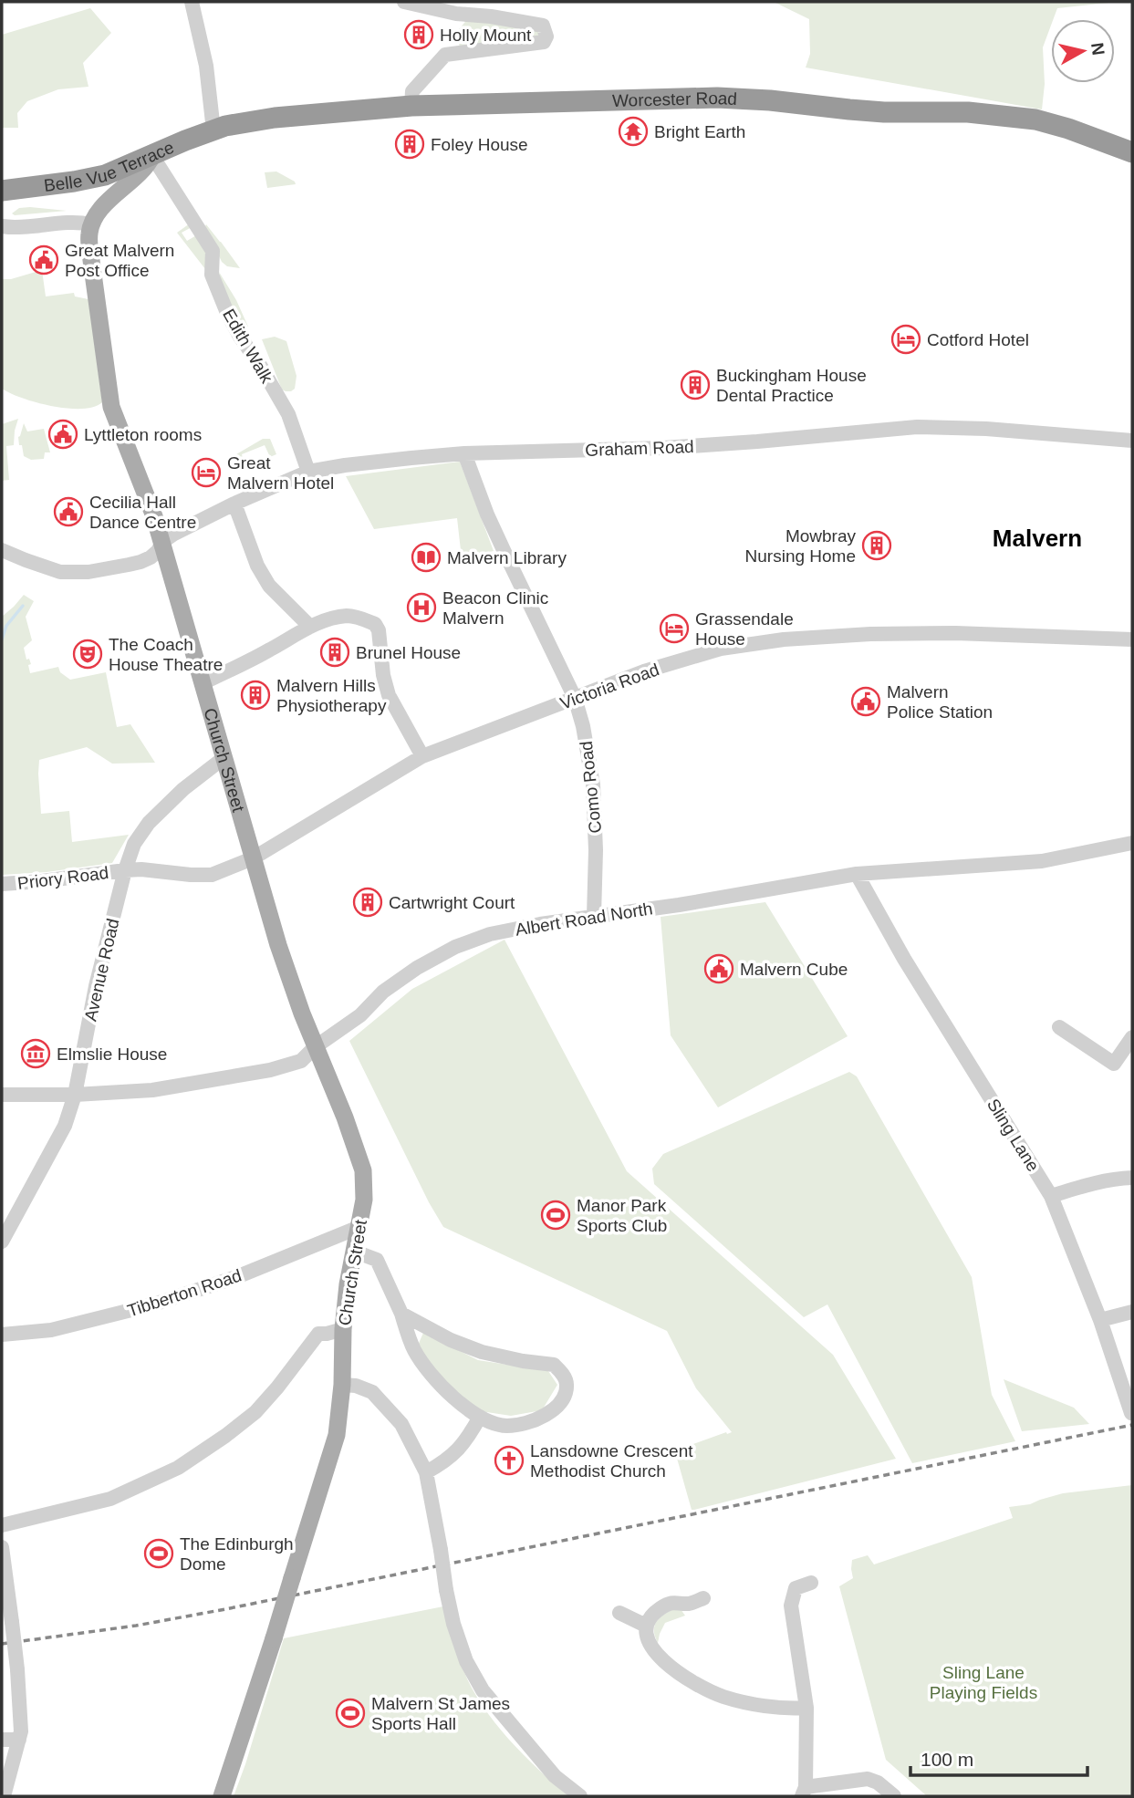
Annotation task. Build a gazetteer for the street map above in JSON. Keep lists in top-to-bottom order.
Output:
{
  "streets": {
    "highway": ["Worcester Road", "Belle Vue Terrace"],
    "main road": ["Church Street"],
    "street": [
      "Edith Walk",
      "Graham Road",
      "Victoria Road",
      "Como Road",
      "Priory Road",
      "Albert Road North",
      "Avenue Road",
      "Sling Lane",
      "Tibberton Road"
    ]
  },
  "crossings": [
    ["Worcester Road", "Belle Vue Terrace"],
    ["Belle Vue Terrace", "Edith Walk"],
    ["Edith Walk", "Graham Road"],
    ["Graham Road", "Church Street"],
    ["Graham Road", "Como Road"],
    ["Victoria Road", "Church Street"],
    ["Victoria Road", "Como Road"],
    ["Victoria Road", "Priory Road"],
    ["Victoria Road", "Avenue Road"],
    ["Church Street", "Albert Road North"],
    ["Church Street", "Avenue Road"],
    ["Church Street", "Tibberton Road"],
    ["Como Road", "Albert Road North"],
    ["Priory Road", "Avenue Road"],
    ["Albert Road North", "Avenue Road"],
    ["Albert Road North", "Sling Lane"]
  ],
  "districts": ["Malvern"],
  "parks": ["Sling Lane Playing Fields"],
  "places": {
    "building": [
      "Holly Mount",
      "Foley House",
      "Buckingham House Dental Practice",
      "Mowbray Nursing Home",
      "Brunel House",
      "Malvern Hills Physiotherapy",
      "Cartwright Court"
    ],
    "temple": ["Bright Earth"],
    "public building": [
      "Great Malvern Post Office",
      "Lyttleton rooms",
      "Cecilia Hall Dance Centre",
      "Malvern Police Station",
      "Malvern Cube"
    ],
    "hotel": ["Cotford Hotel", "Great Malvern Hotel", "Grassendale House"],
    "library": ["Malvern Library"],
    "hospital": ["Beacon Clinic Malvern"],
    "theatre": ["The Coach House Theatre"],
    "museum": ["Elmslie House"],
    "sports": ["Manor Park Sports Club", "The Edinburgh Dome", "Malvern St James Sports Hall"],
    "church": ["Lansdowne Crescent Methodist Church"]
  },
  "scale_bar": "100 m",
  "north": "right"
}
